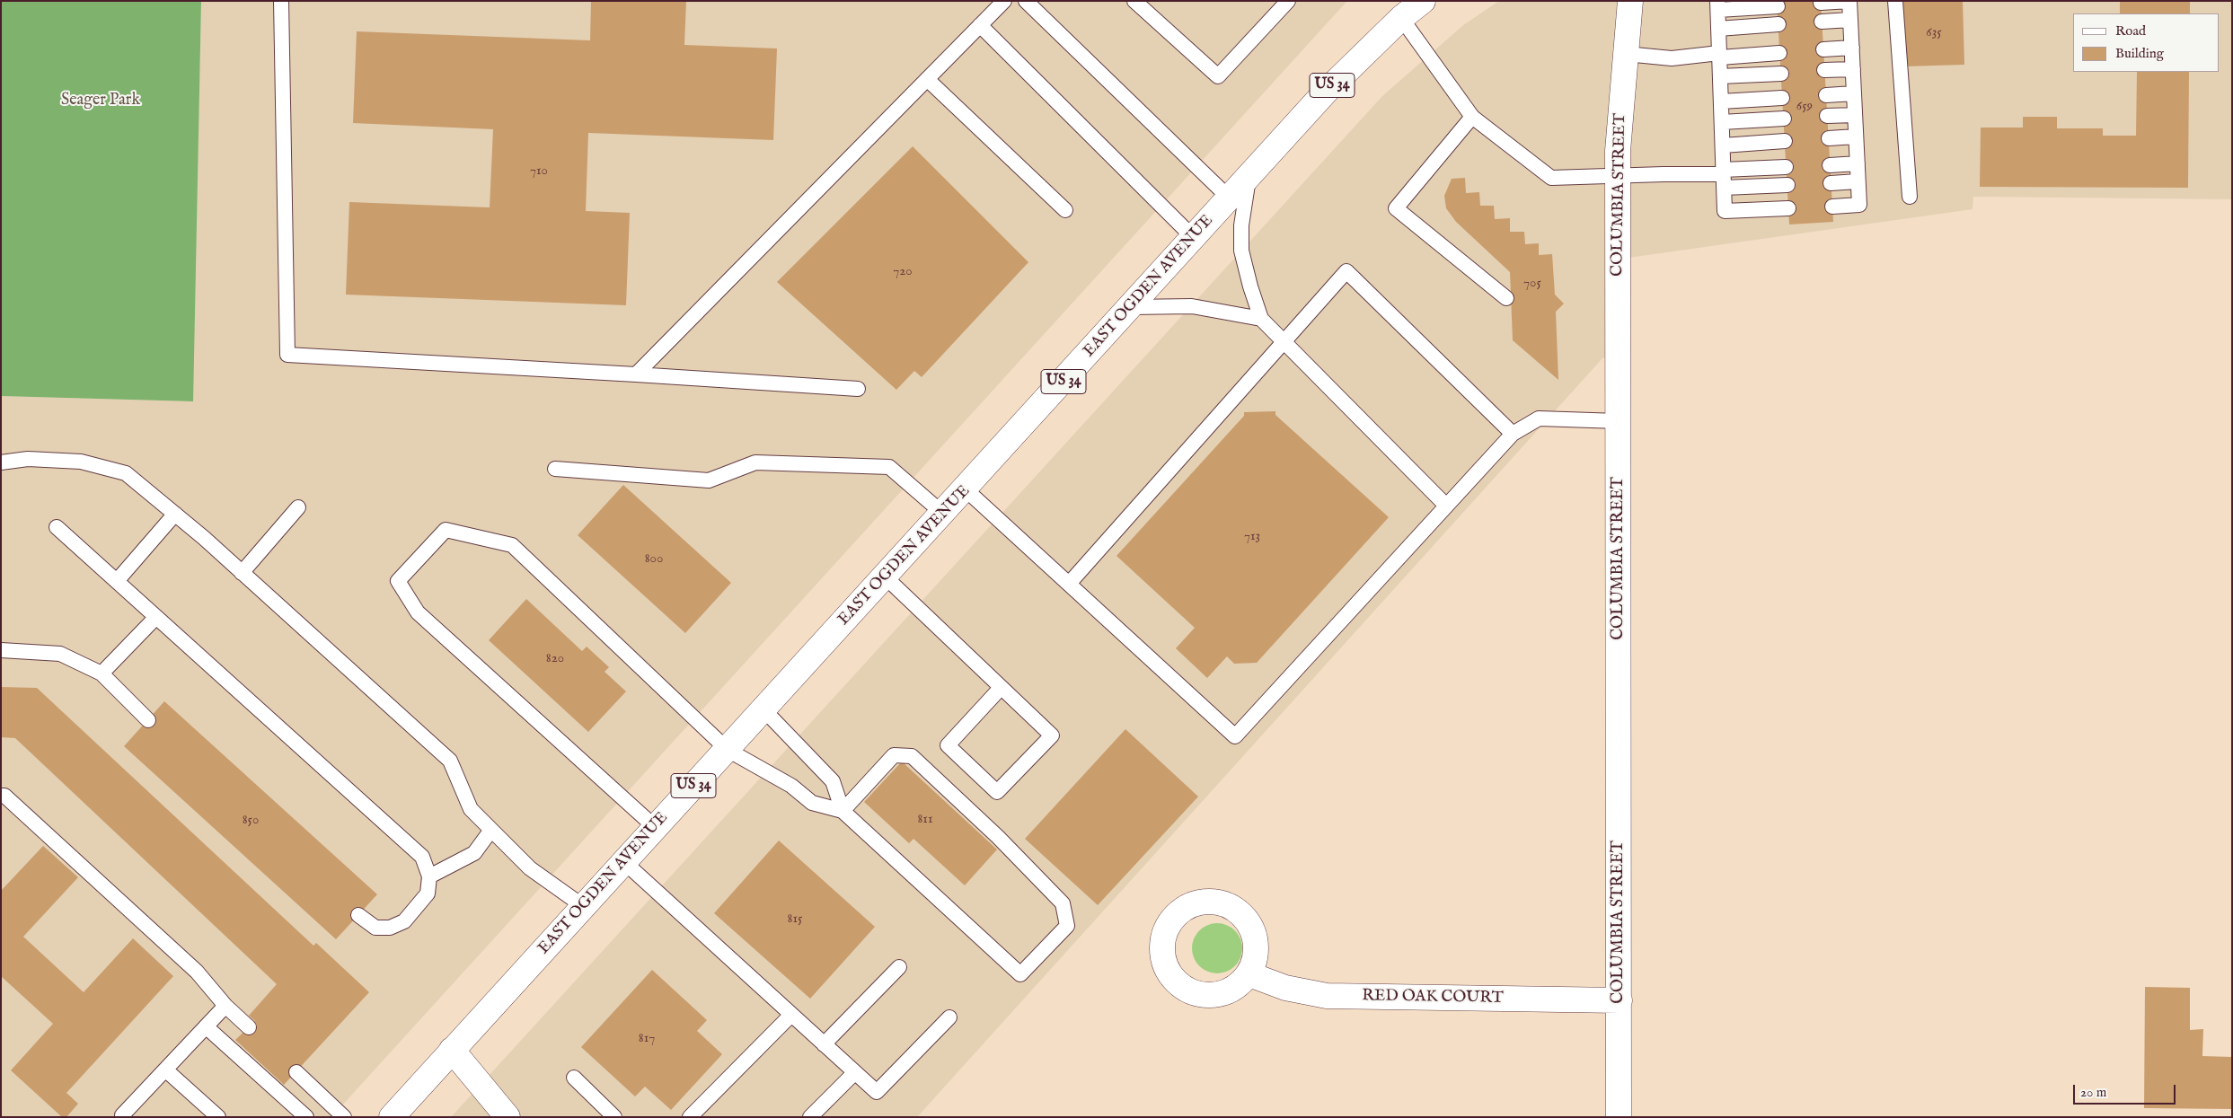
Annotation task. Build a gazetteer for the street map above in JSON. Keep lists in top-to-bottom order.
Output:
{
  "streets": {
    "street": [
      "US 34",
      "COLUMBIA STREET",
      "EAST OGDEN AVENUE",
      "RED OAK COURT"
    ]
  },
  "crossings": [
    ["COLUMBIA STREET", "RED OAK COURT"]
  ],
  "parks": ["Seager Park"],
  "house_numbers": [
    "635",
    "659",
    "710",
    "720",
    "705",
    "713",
    "800",
    "820",
    "811",
    "850",
    "815",
    "817"
  ],
  "legend": ["Road", "Building"],
  "scale_bar": "20 m"
}
